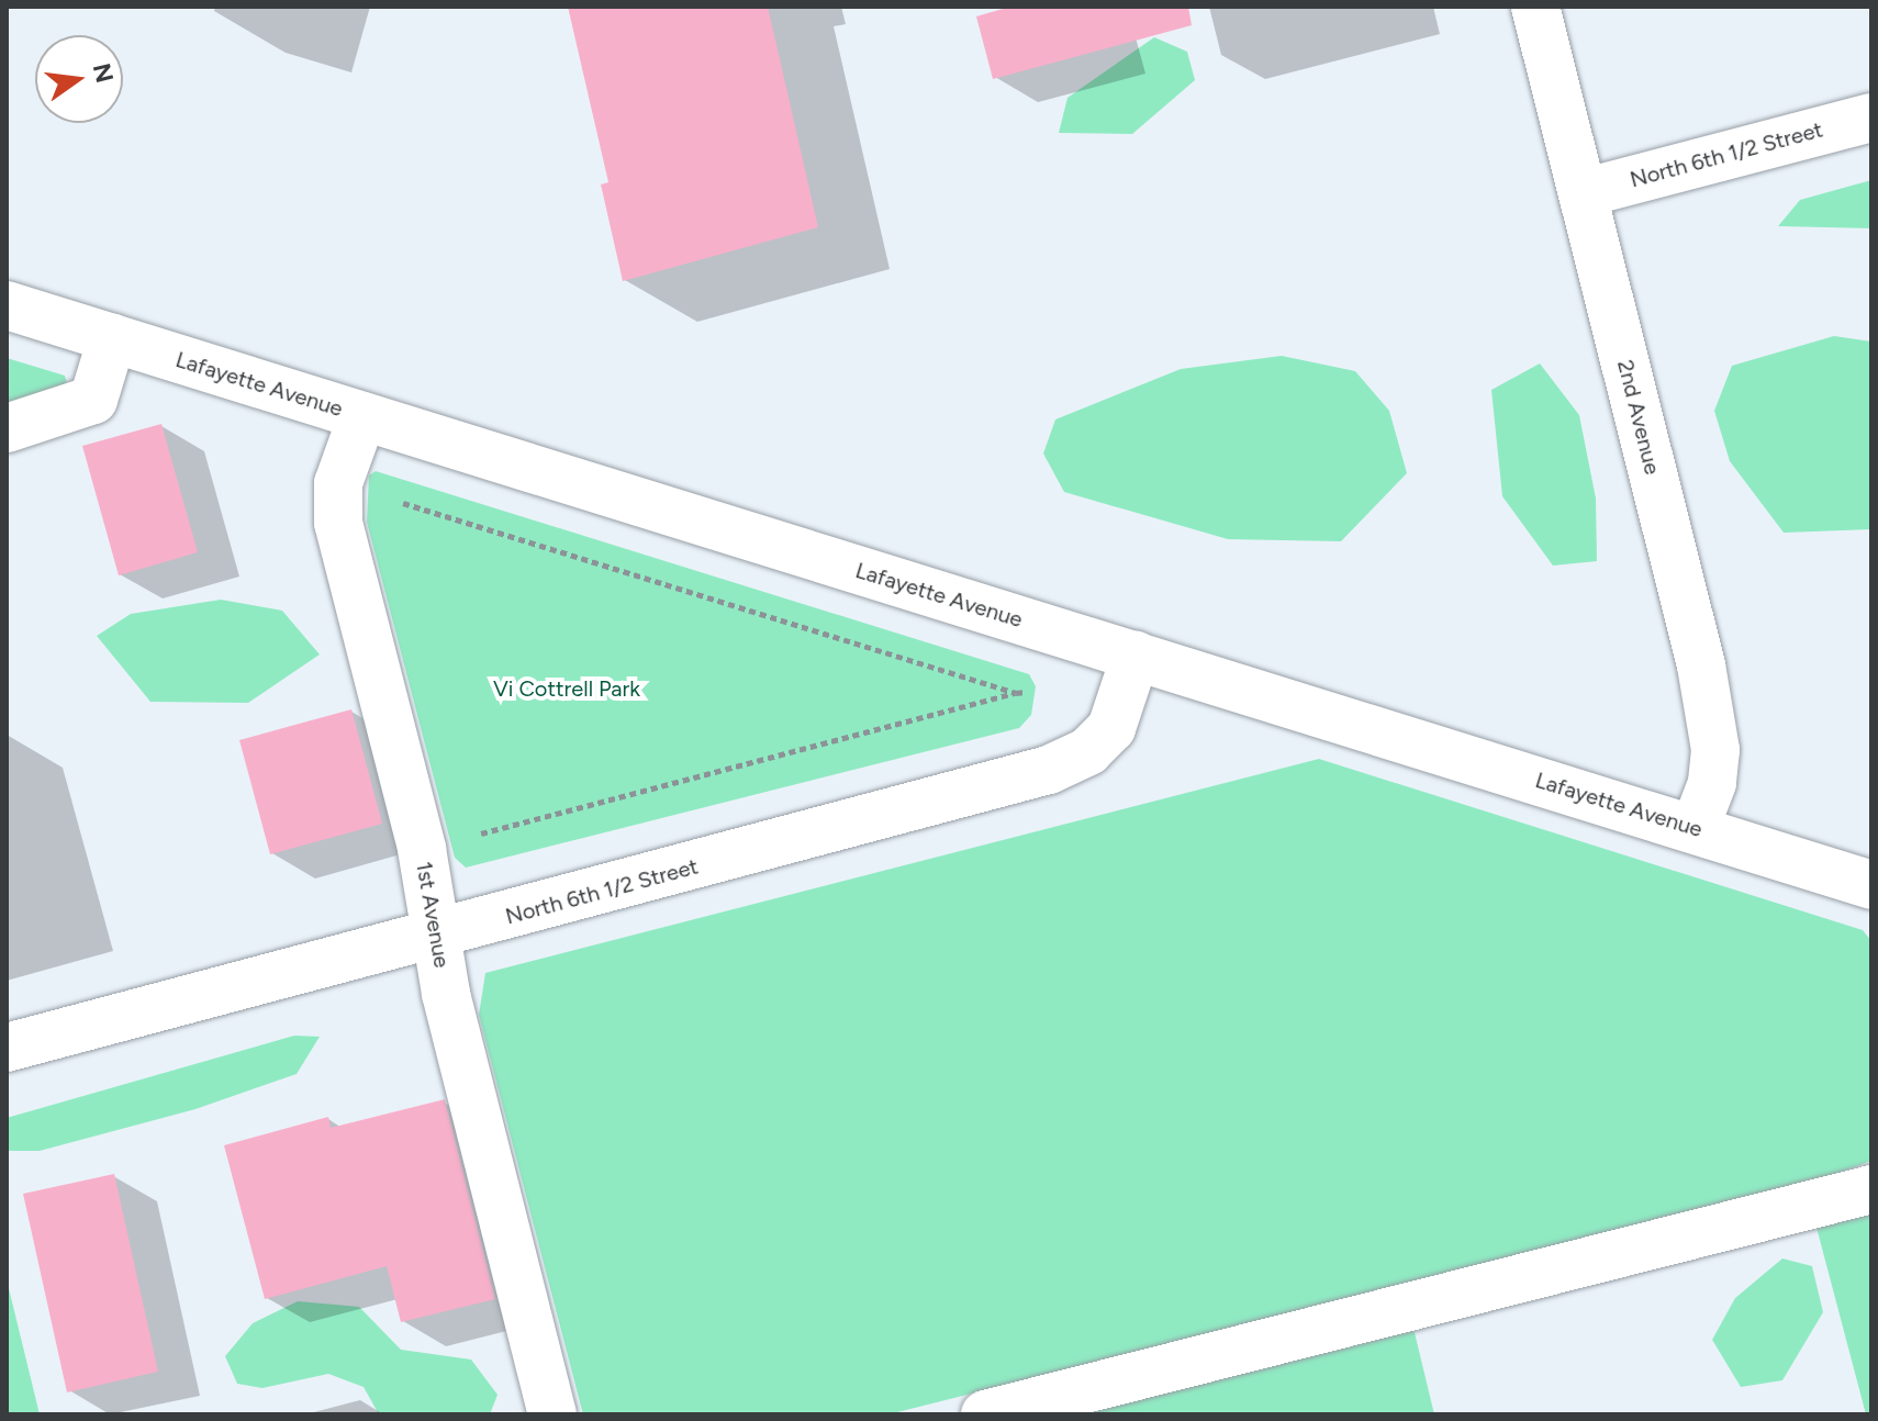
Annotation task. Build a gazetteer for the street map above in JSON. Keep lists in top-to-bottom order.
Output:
{
  "streets": {
    "street": [
      "North 6th 1/2 Street",
      "Lafayette Avenue",
      "2nd Avenue",
      "1st Avenue"
    ]
  },
  "crossings": [
    ["North 6th 1/2 Street", "Lafayette Avenue"],
    ["North 6th 1/2 Street", "2nd Avenue"],
    ["North 6th 1/2 Street", "1st Avenue"],
    ["Lafayette Avenue", "2nd Avenue"],
    ["Lafayette Avenue", "1st Avenue"]
  ],
  "parks": ["Vi Cottrell Park"],
  "north": "right"
}
